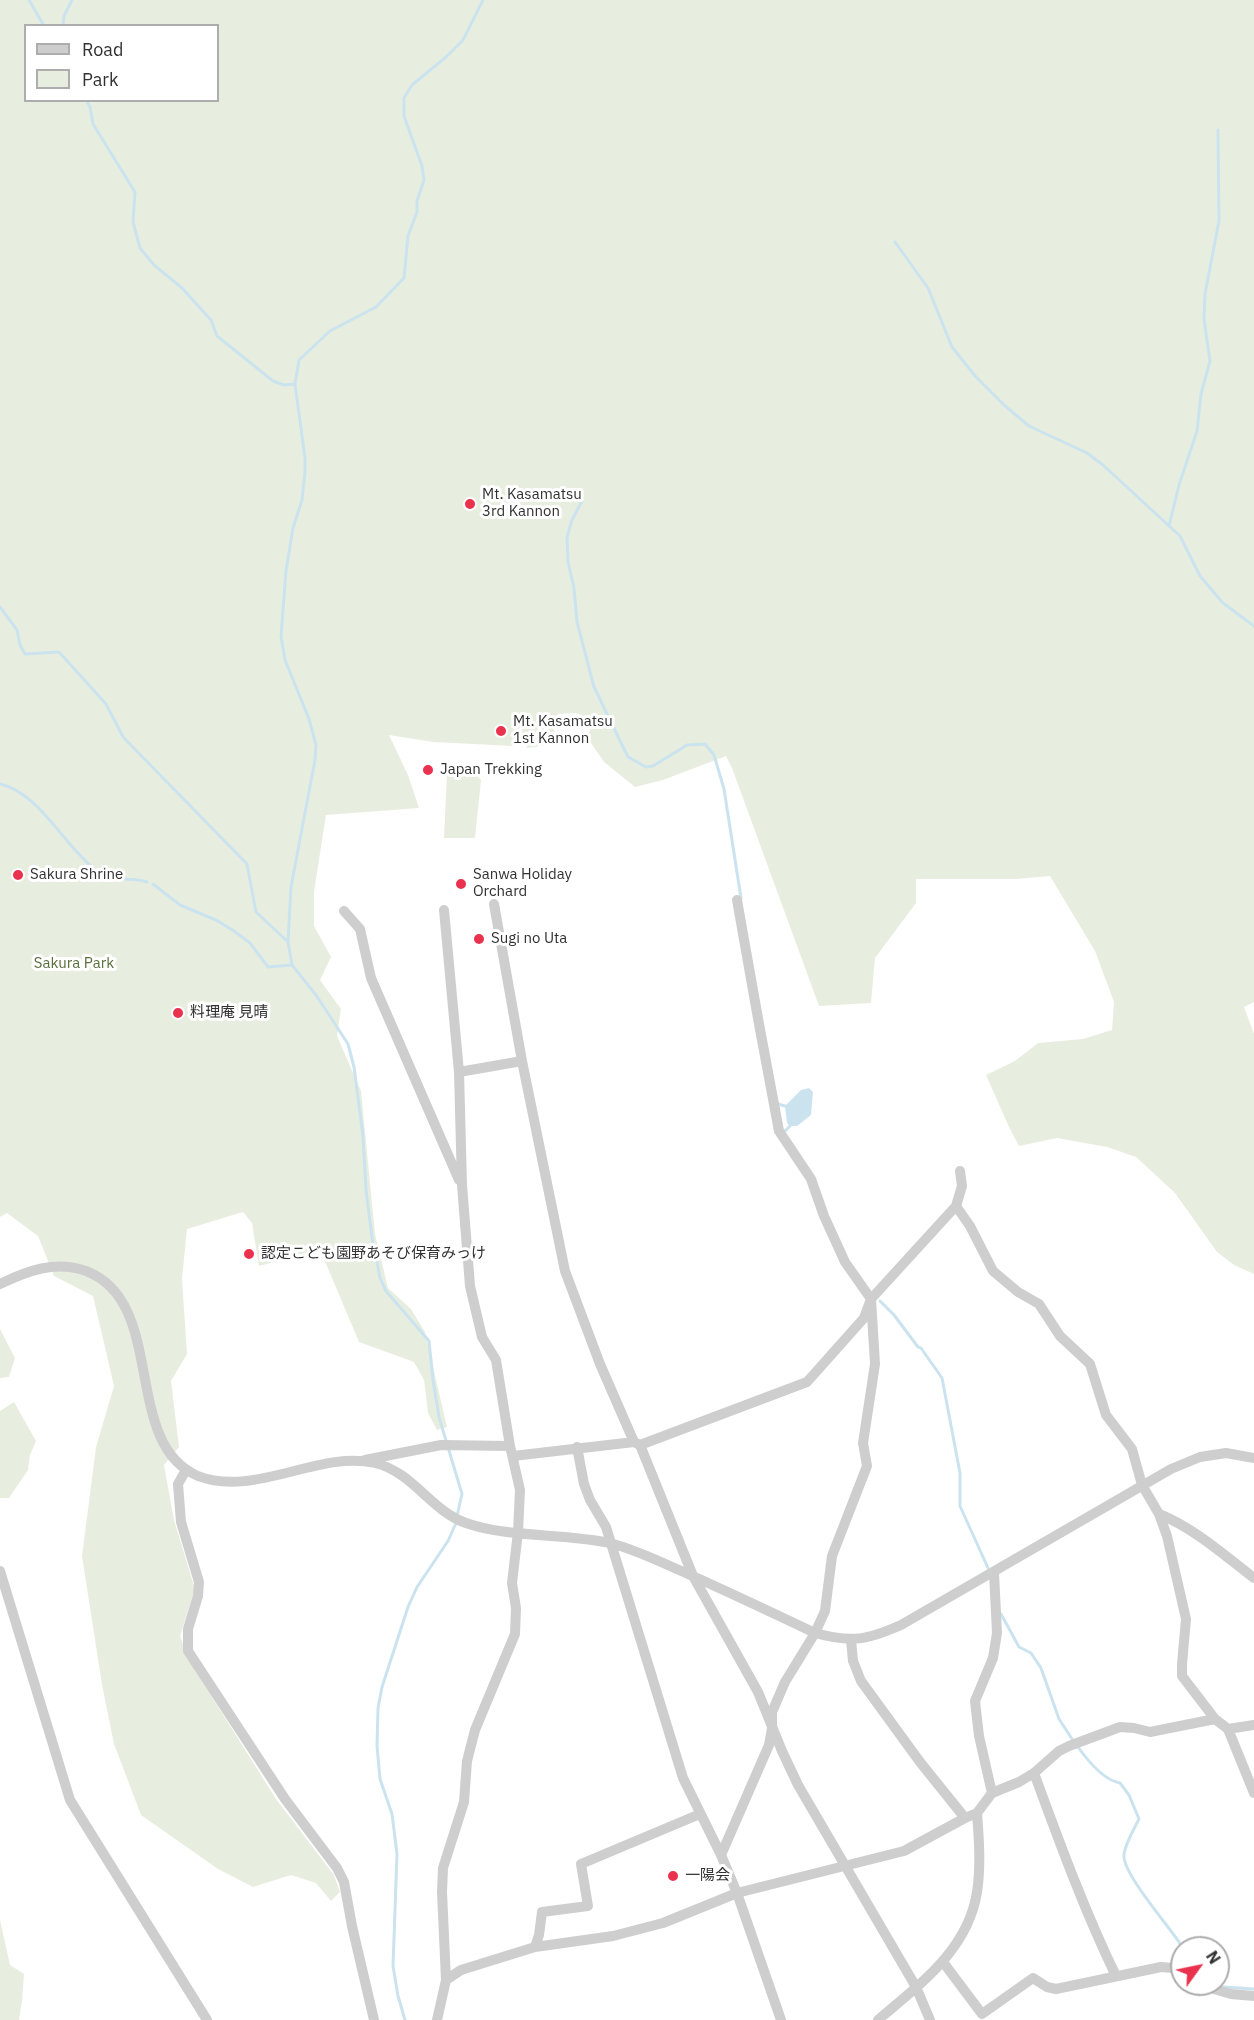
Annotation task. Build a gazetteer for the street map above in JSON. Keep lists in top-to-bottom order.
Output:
{
  "parks": ["Sakura Park"],
  "places": [
    "Mt. Kasamatsu 3rd Kannon",
    "Mt. Kasamatsu 1st Kannon",
    "Japan Trekking",
    "Sakura Shrine",
    "Sanwa Holiday Orchard",
    "Sugi no Uta",
    "料理庵 見晴",
    "認定こども園野あそび保育みっけ",
    "一陽会"
  ],
  "legend": ["Road", "Park"],
  "north": "top right"
}
